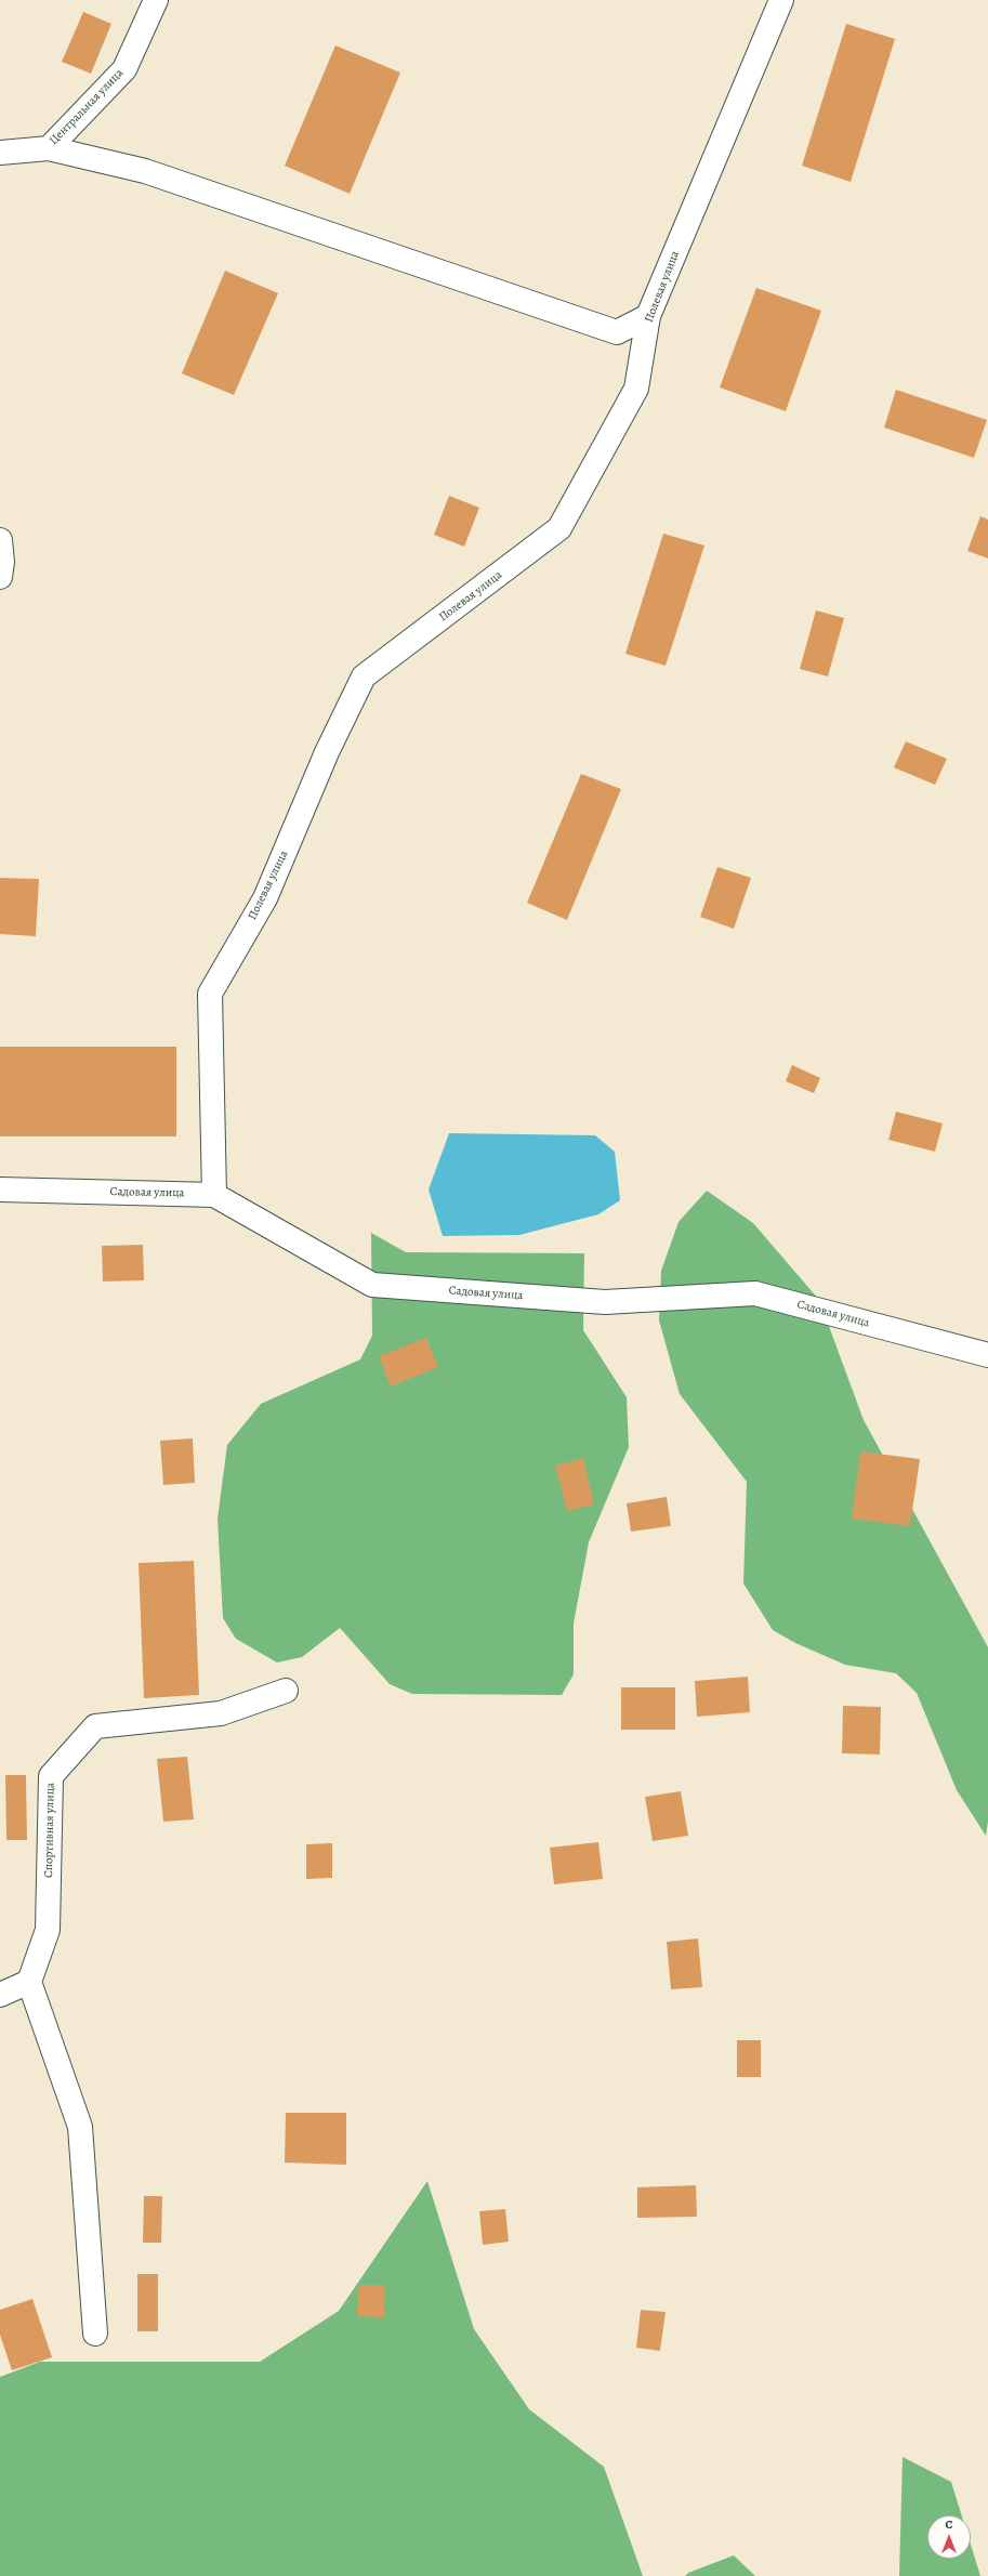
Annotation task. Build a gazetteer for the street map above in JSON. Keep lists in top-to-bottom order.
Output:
{
  "streets": {
    "street": [
      "Центральная улица",
      "Полевая улица",
      "Садовая улица",
      "Спортивная улица"
    ]
  },
  "crossings": [
    ["Полевая улица", "Садовая улица"]
  ],
  "north": "top"
}
